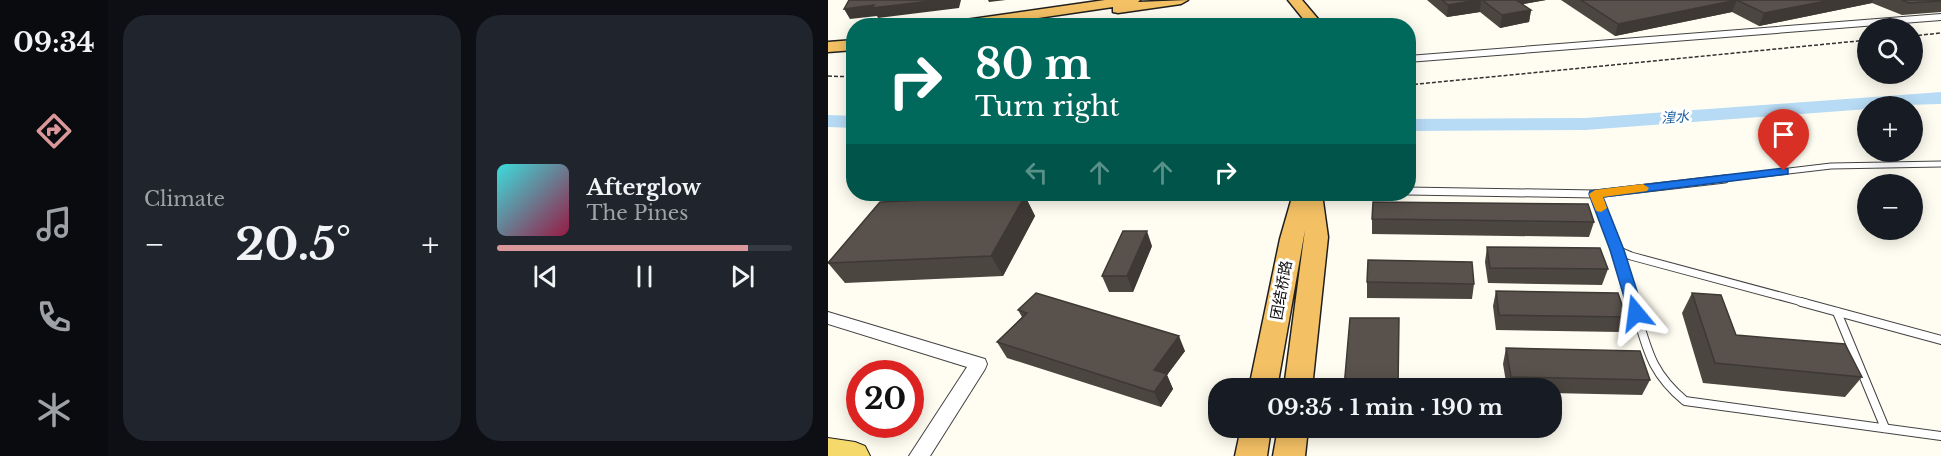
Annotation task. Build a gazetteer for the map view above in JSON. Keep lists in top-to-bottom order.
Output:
{
  "streets": {
    "highway": ["团结桥路"]
  },
  "water": ["湟水"],
  "page": {
    "tabs": "09:34",
    "tile": "Climate",
    "map_buttons": ["+", "−"],
    "turn": ["80 m", "Turn right"],
    "song": ["Afterglow", "The Pines"],
    "heat": ["−", "20.5°", "+"],
    "limit": "20",
    "trip": "09:35 · 1 min · 190 m"
  }
}
